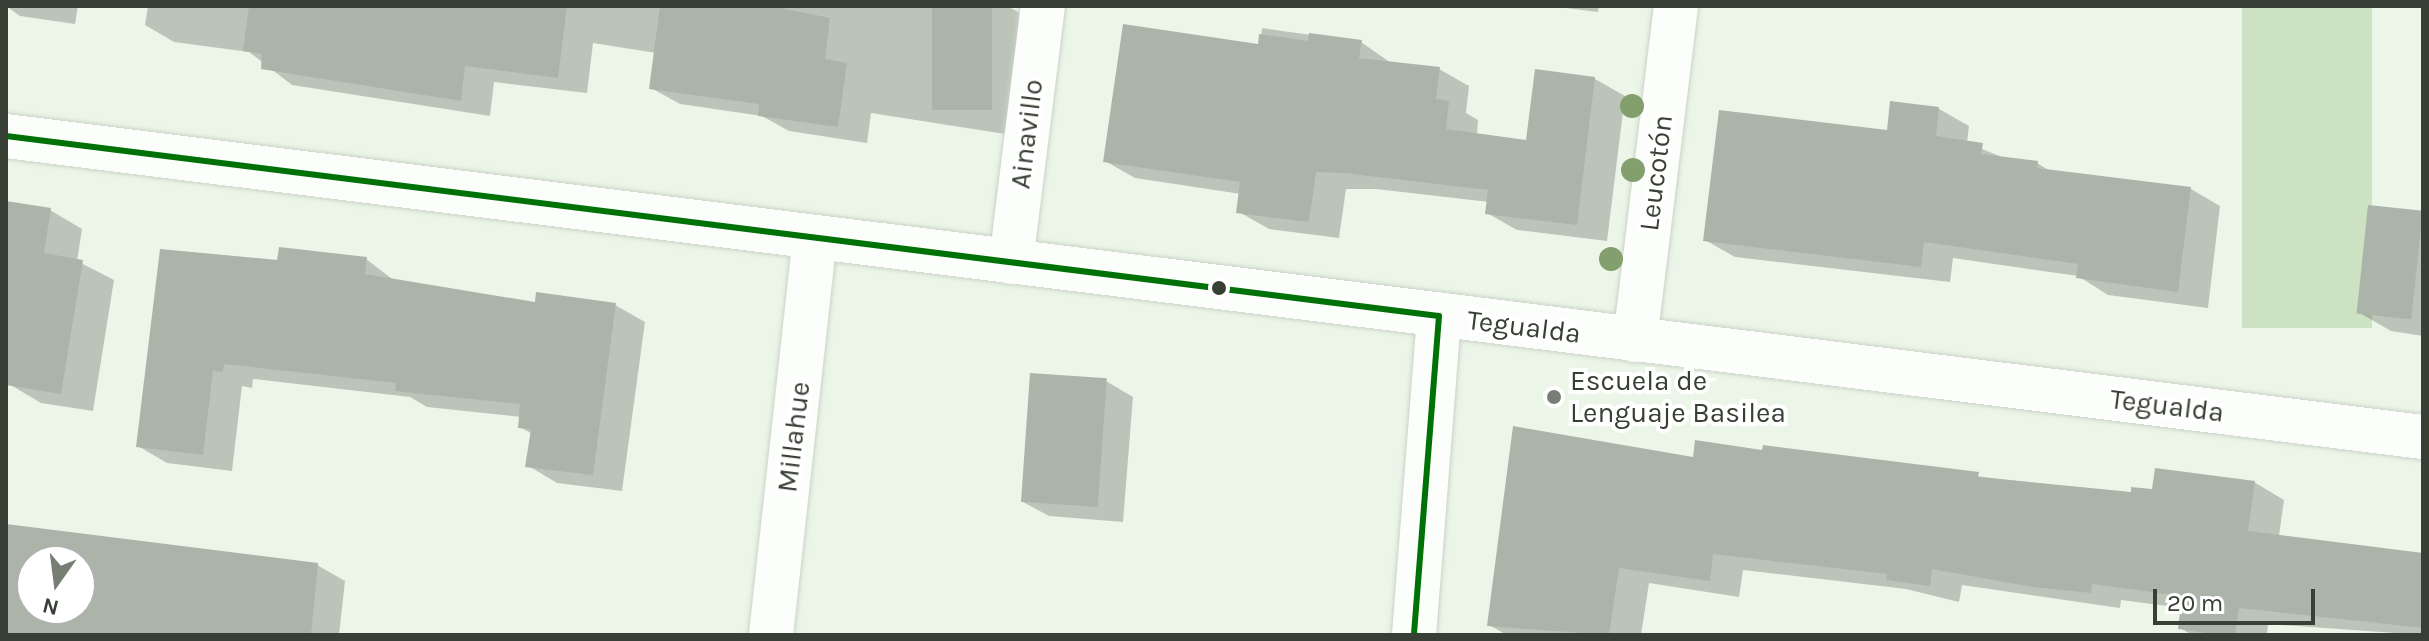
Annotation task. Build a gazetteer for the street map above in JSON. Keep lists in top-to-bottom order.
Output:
{
  "streets": {
    "street": [
      "Ainavillo",
      "Leucotón",
      "Tegualda",
      "Millahue"
    ]
  },
  "crossings": [
    ["Ainavillo", "Tegualda"],
    ["Leucotón", "Tegualda"],
    ["Tegualda", "Millahue"]
  ],
  "places": ["Escuela de Lenguaje Basilea"],
  "scale_bar": "20 m",
  "north": "bottom"
}
